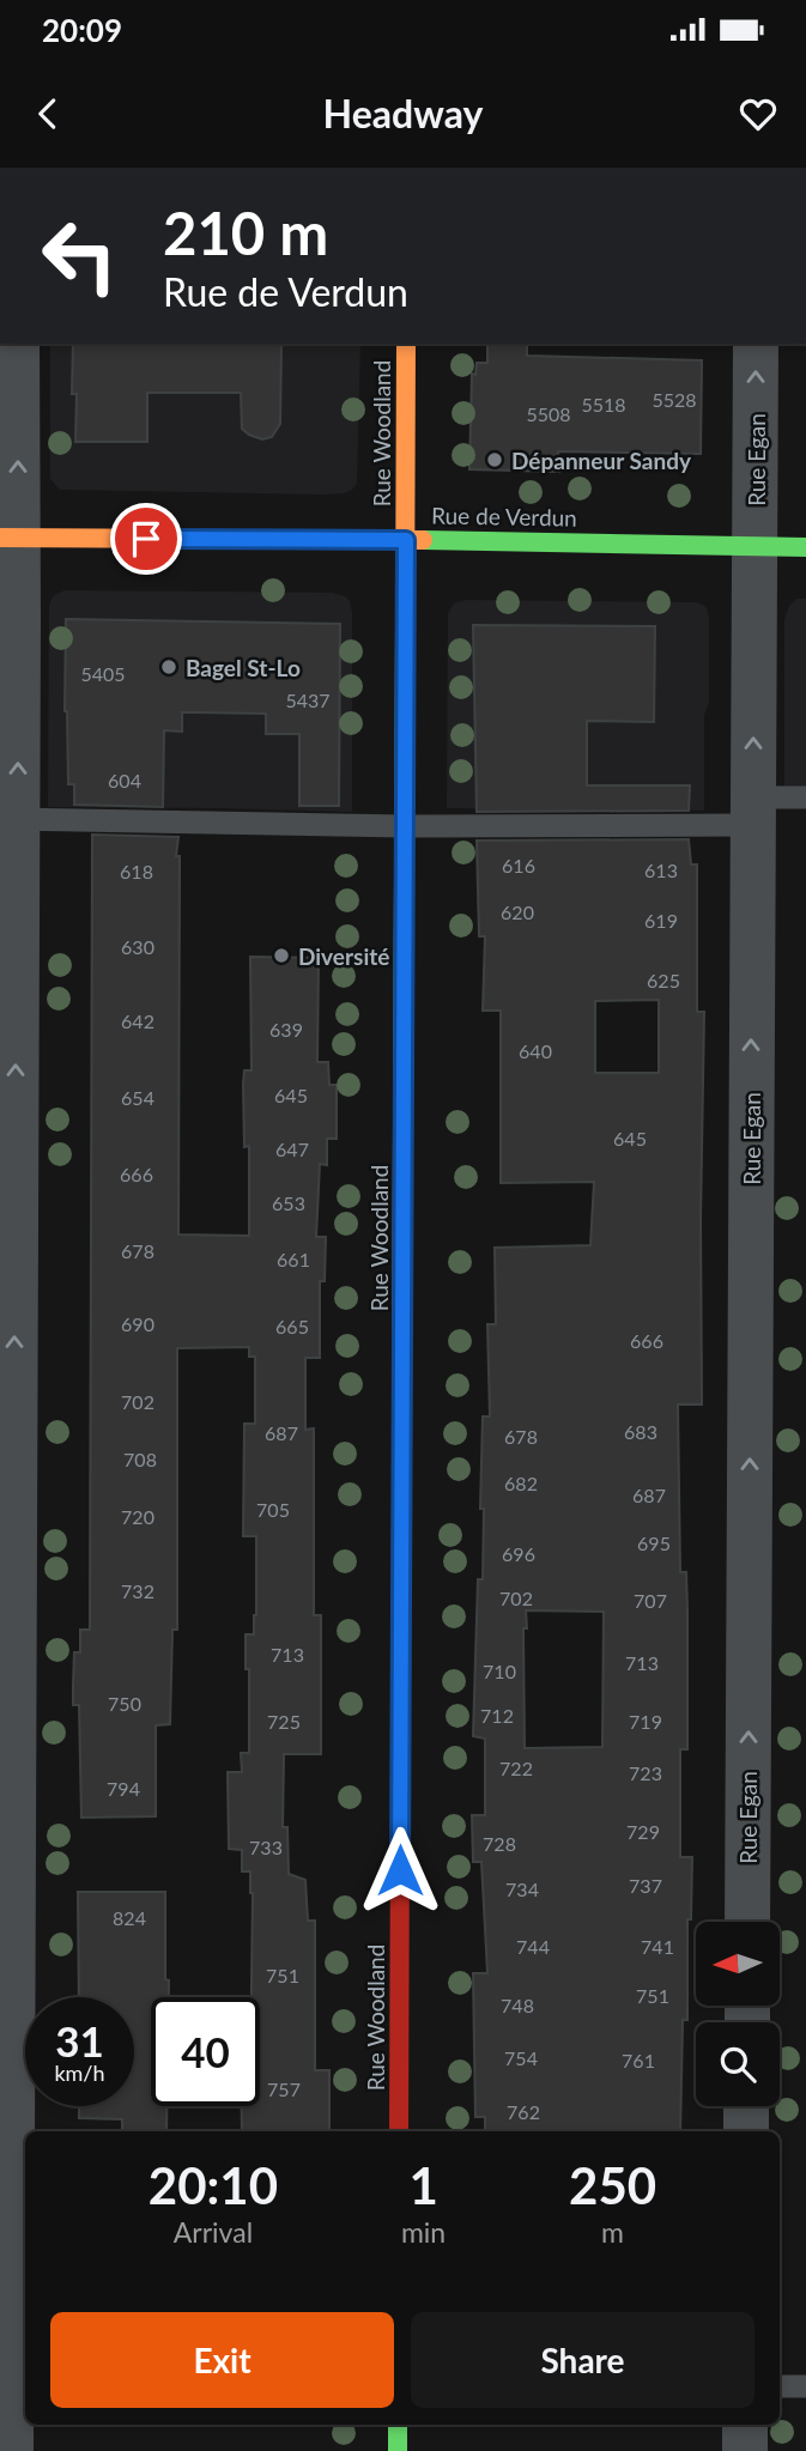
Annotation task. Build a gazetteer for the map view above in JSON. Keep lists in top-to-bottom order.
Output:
{
  "streets": {
    "street": ["Rue Woodland", "Rue Egan", "Rue de Verdun"]
  },
  "crossings": [
    ["Rue Woodland", "Rue de Verdun"],
    ["Rue Egan", "Rue de Verdun"]
  ],
  "one_way": ["Rue Egan"],
  "places": ["Dépanneur Sandy", "Bagel St-Lo", "Diversité"],
  "house_numbers": [
    "5528",
    "5518",
    "5508",
    "5405",
    "5437",
    "604",
    "616",
    "613",
    "618",
    "620",
    "619",
    "630",
    "625",
    "642",
    "639",
    "640",
    "645",
    "654",
    "645",
    "647",
    "666",
    "653",
    "678",
    "661",
    "690",
    "665",
    "666",
    "702",
    "683",
    "687",
    "678",
    "708",
    "682",
    "687",
    "705",
    "720",
    "695",
    "696",
    "732",
    "702",
    "707",
    "713",
    "713",
    "710",
    "750",
    "712",
    "725",
    "719",
    "722",
    "723",
    "794",
    "729",
    "728",
    "733",
    "737",
    "734",
    "824",
    "744",
    "741",
    "751",
    "751",
    "748",
    "754",
    "761",
    "757",
    "762"
  ],
  "north": "left",
  "page": {
    "status": "20:09",
    "header": "Headway",
    "turn": ["210 m", "Rue de Verdun"],
    "speed": "31 km/h",
    "limit": "40",
    "eta": [
      "20:10",
      "Arrival",
      "1",
      "min",
      "250",
      "m"
    ],
    "buttons": ["Exit", "Share"]
  }
}
